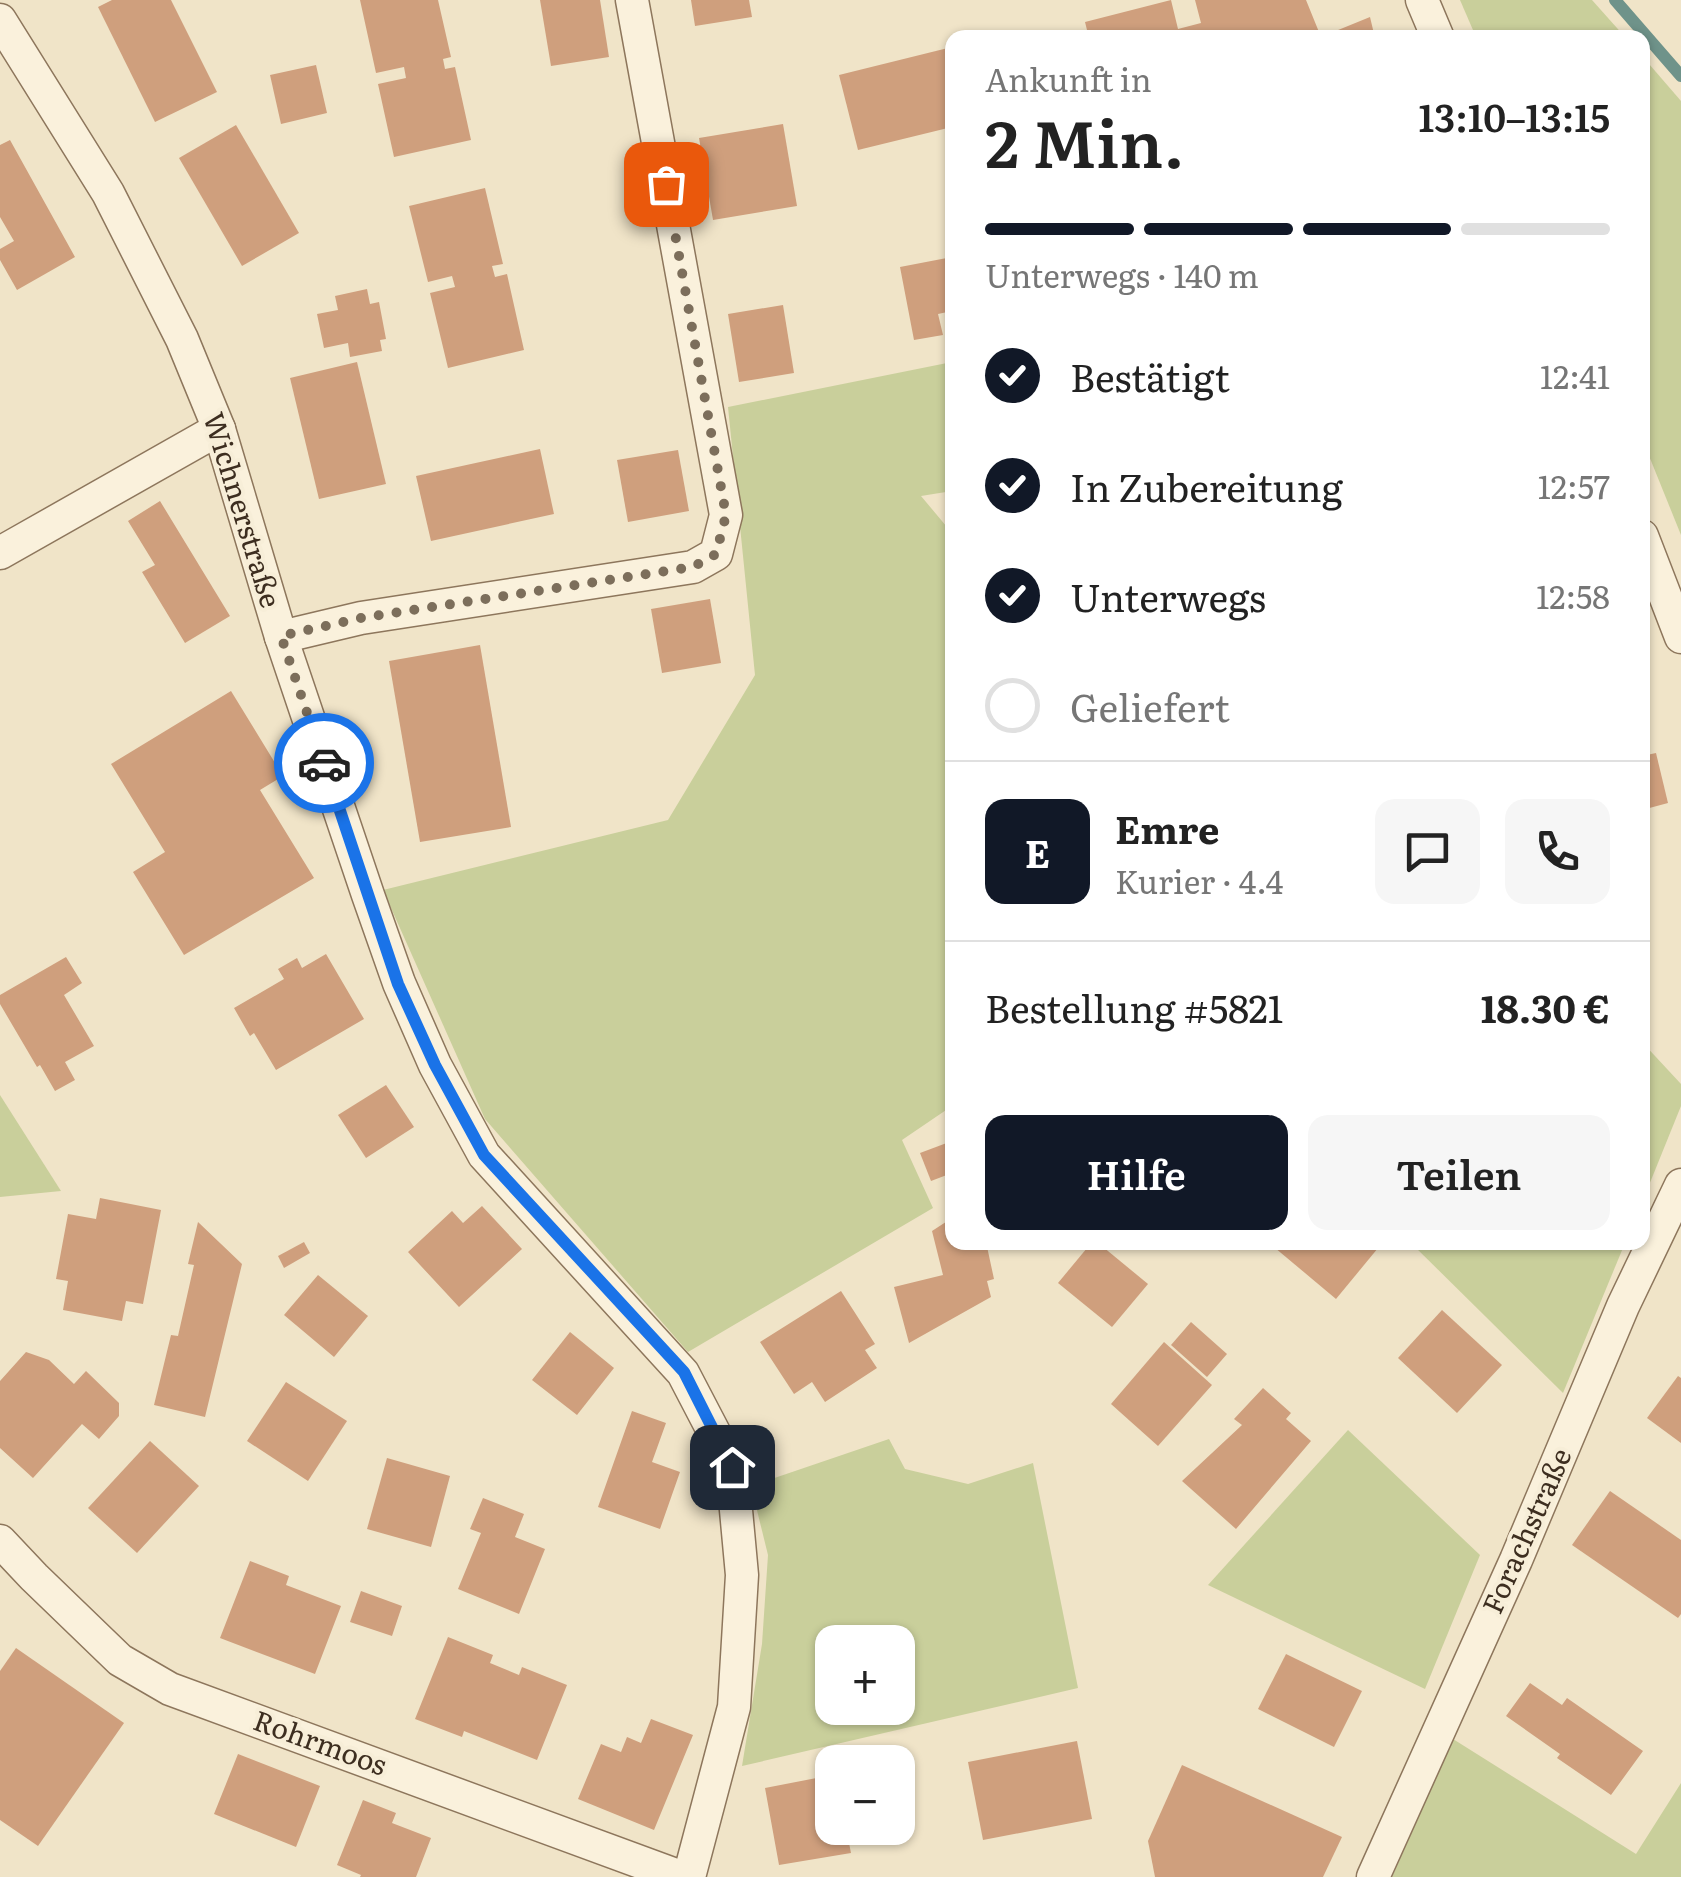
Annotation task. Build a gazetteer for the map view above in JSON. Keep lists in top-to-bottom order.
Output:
{
  "streets": {
    "street": ["Wichnerstraße", "Forachstraße", "Rohrmoos"]
  },
  "crossings": [
    ["Wichnerstraße", "Rohrmoos"]
  ],
  "page": {
    "heading": ["2 Min.", "Ankunft in", "13:10–13:15"],
    "panel": [
      "Emre",
      "Kurier · 4.4",
      "Bestellung #5821",
      "18.30 €"
    ],
    "bar": "Unterwegs · 140 m",
    "list": [
      ["Bestätigt", "12:41"],
      ["In Zubereitung", "12:57"],
      ["Unterwegs", "12:58"],
      "Geliefert"
    ],
    "round": "E",
    "buttons": ["Hilfe", "Teilen"],
    "map_buttons": ["+", "−"]
  }
}
